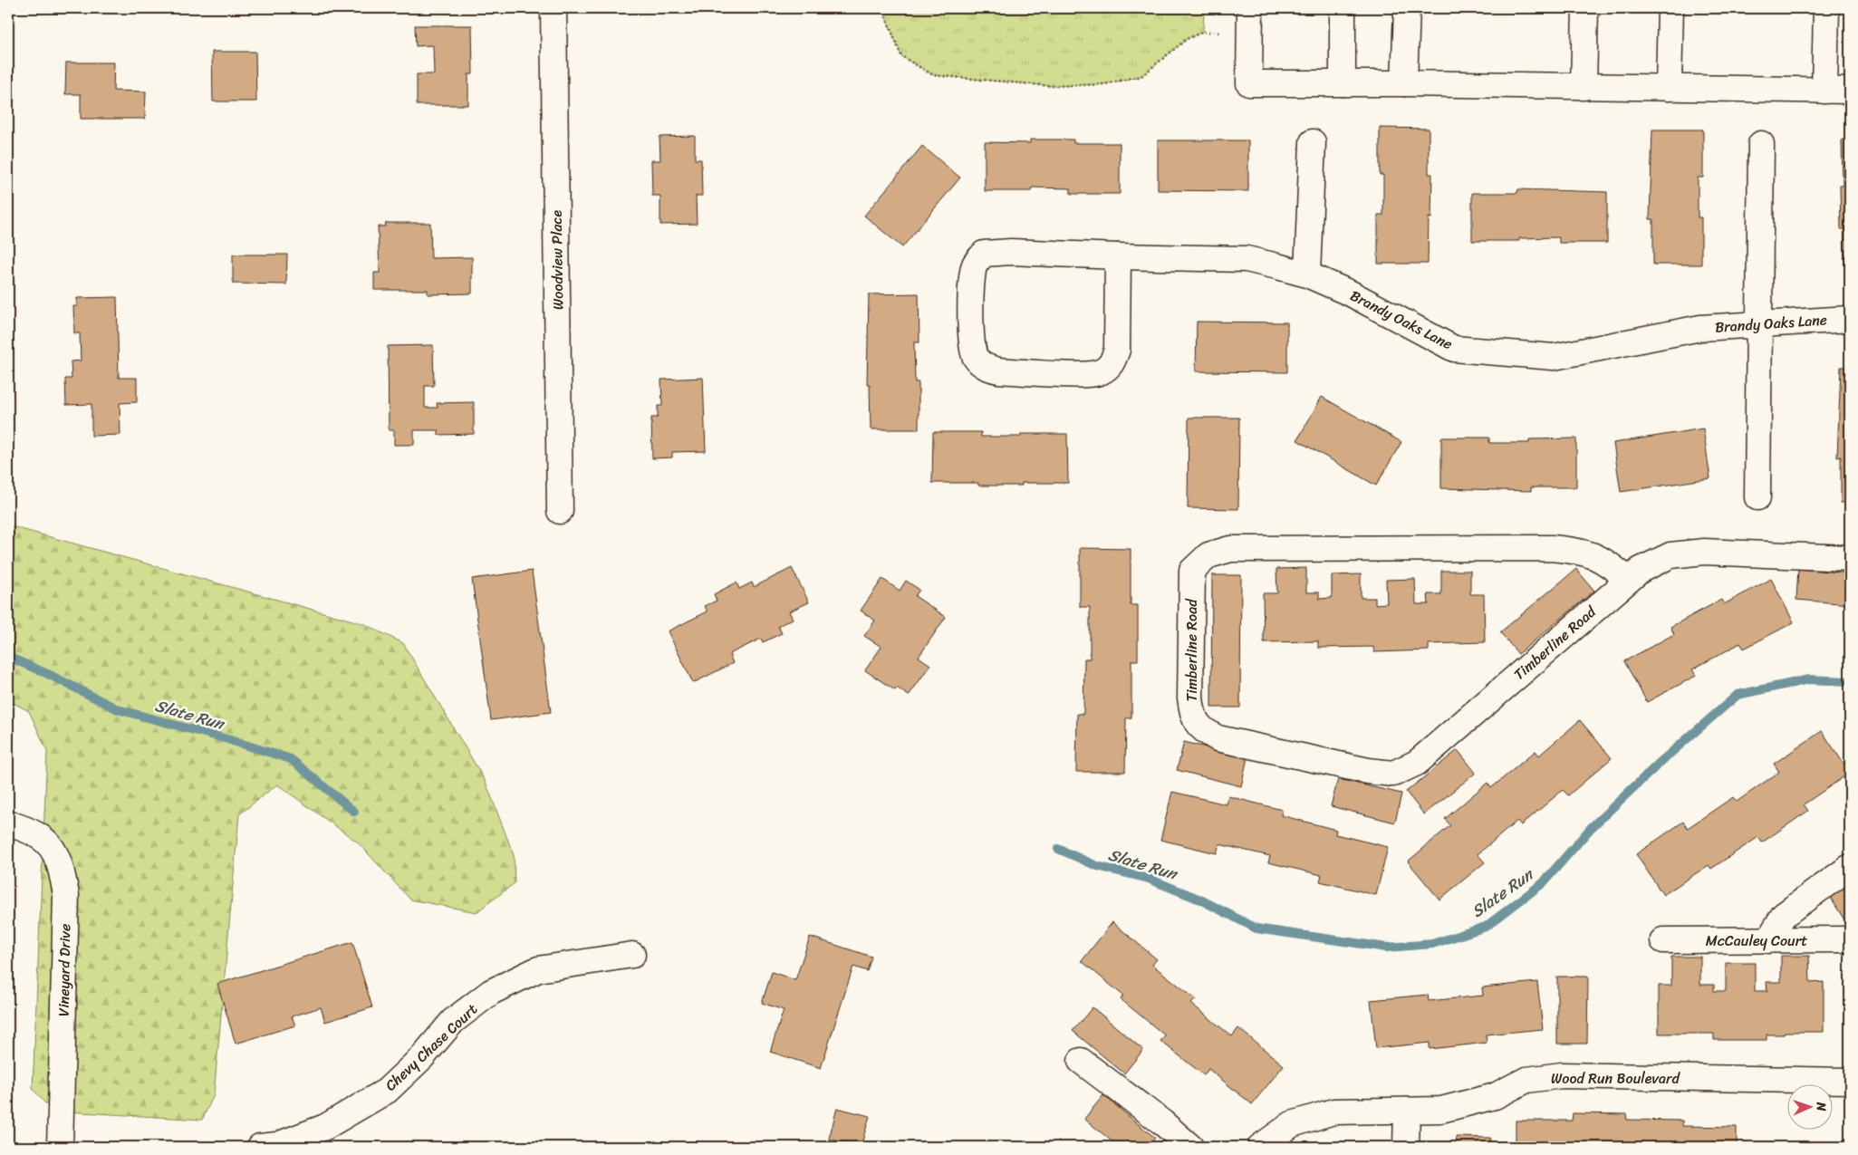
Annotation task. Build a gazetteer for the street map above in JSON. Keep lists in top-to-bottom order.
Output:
{
  "streets": {
    "street": [
      "Woodview Place",
      "Brandy Oaks Lane",
      "Timberline Road",
      "McCauley Court",
      "Vineyard Drive",
      "Chevy Chase Court",
      "Wood Run Boulevard"
    ]
  },
  "water": ["Slate Run"],
  "north": "right"
}
